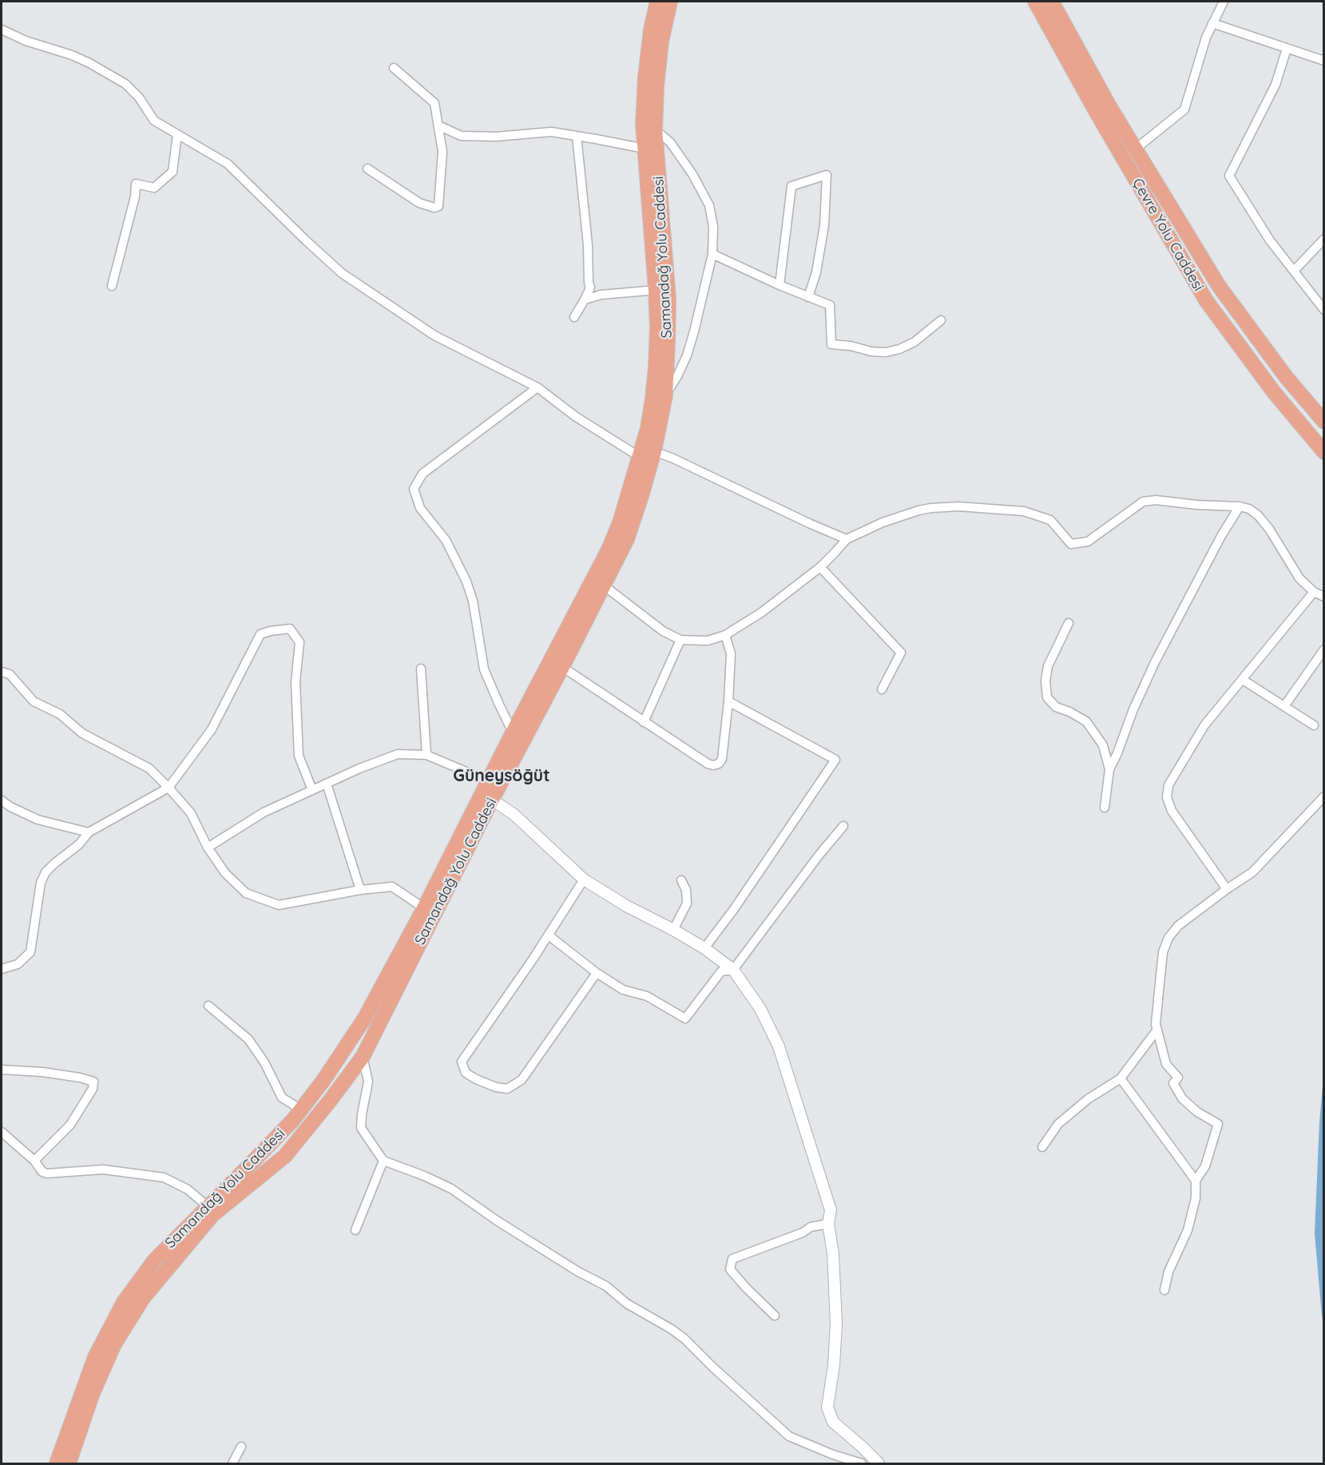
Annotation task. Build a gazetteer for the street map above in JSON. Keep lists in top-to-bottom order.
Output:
{
  "streets": {
    "highway": ["Çevre Yolu Caddesi", "Samandağ Yolu Caddesi"]
  },
  "districts": ["Güneysöğüt"]
}
